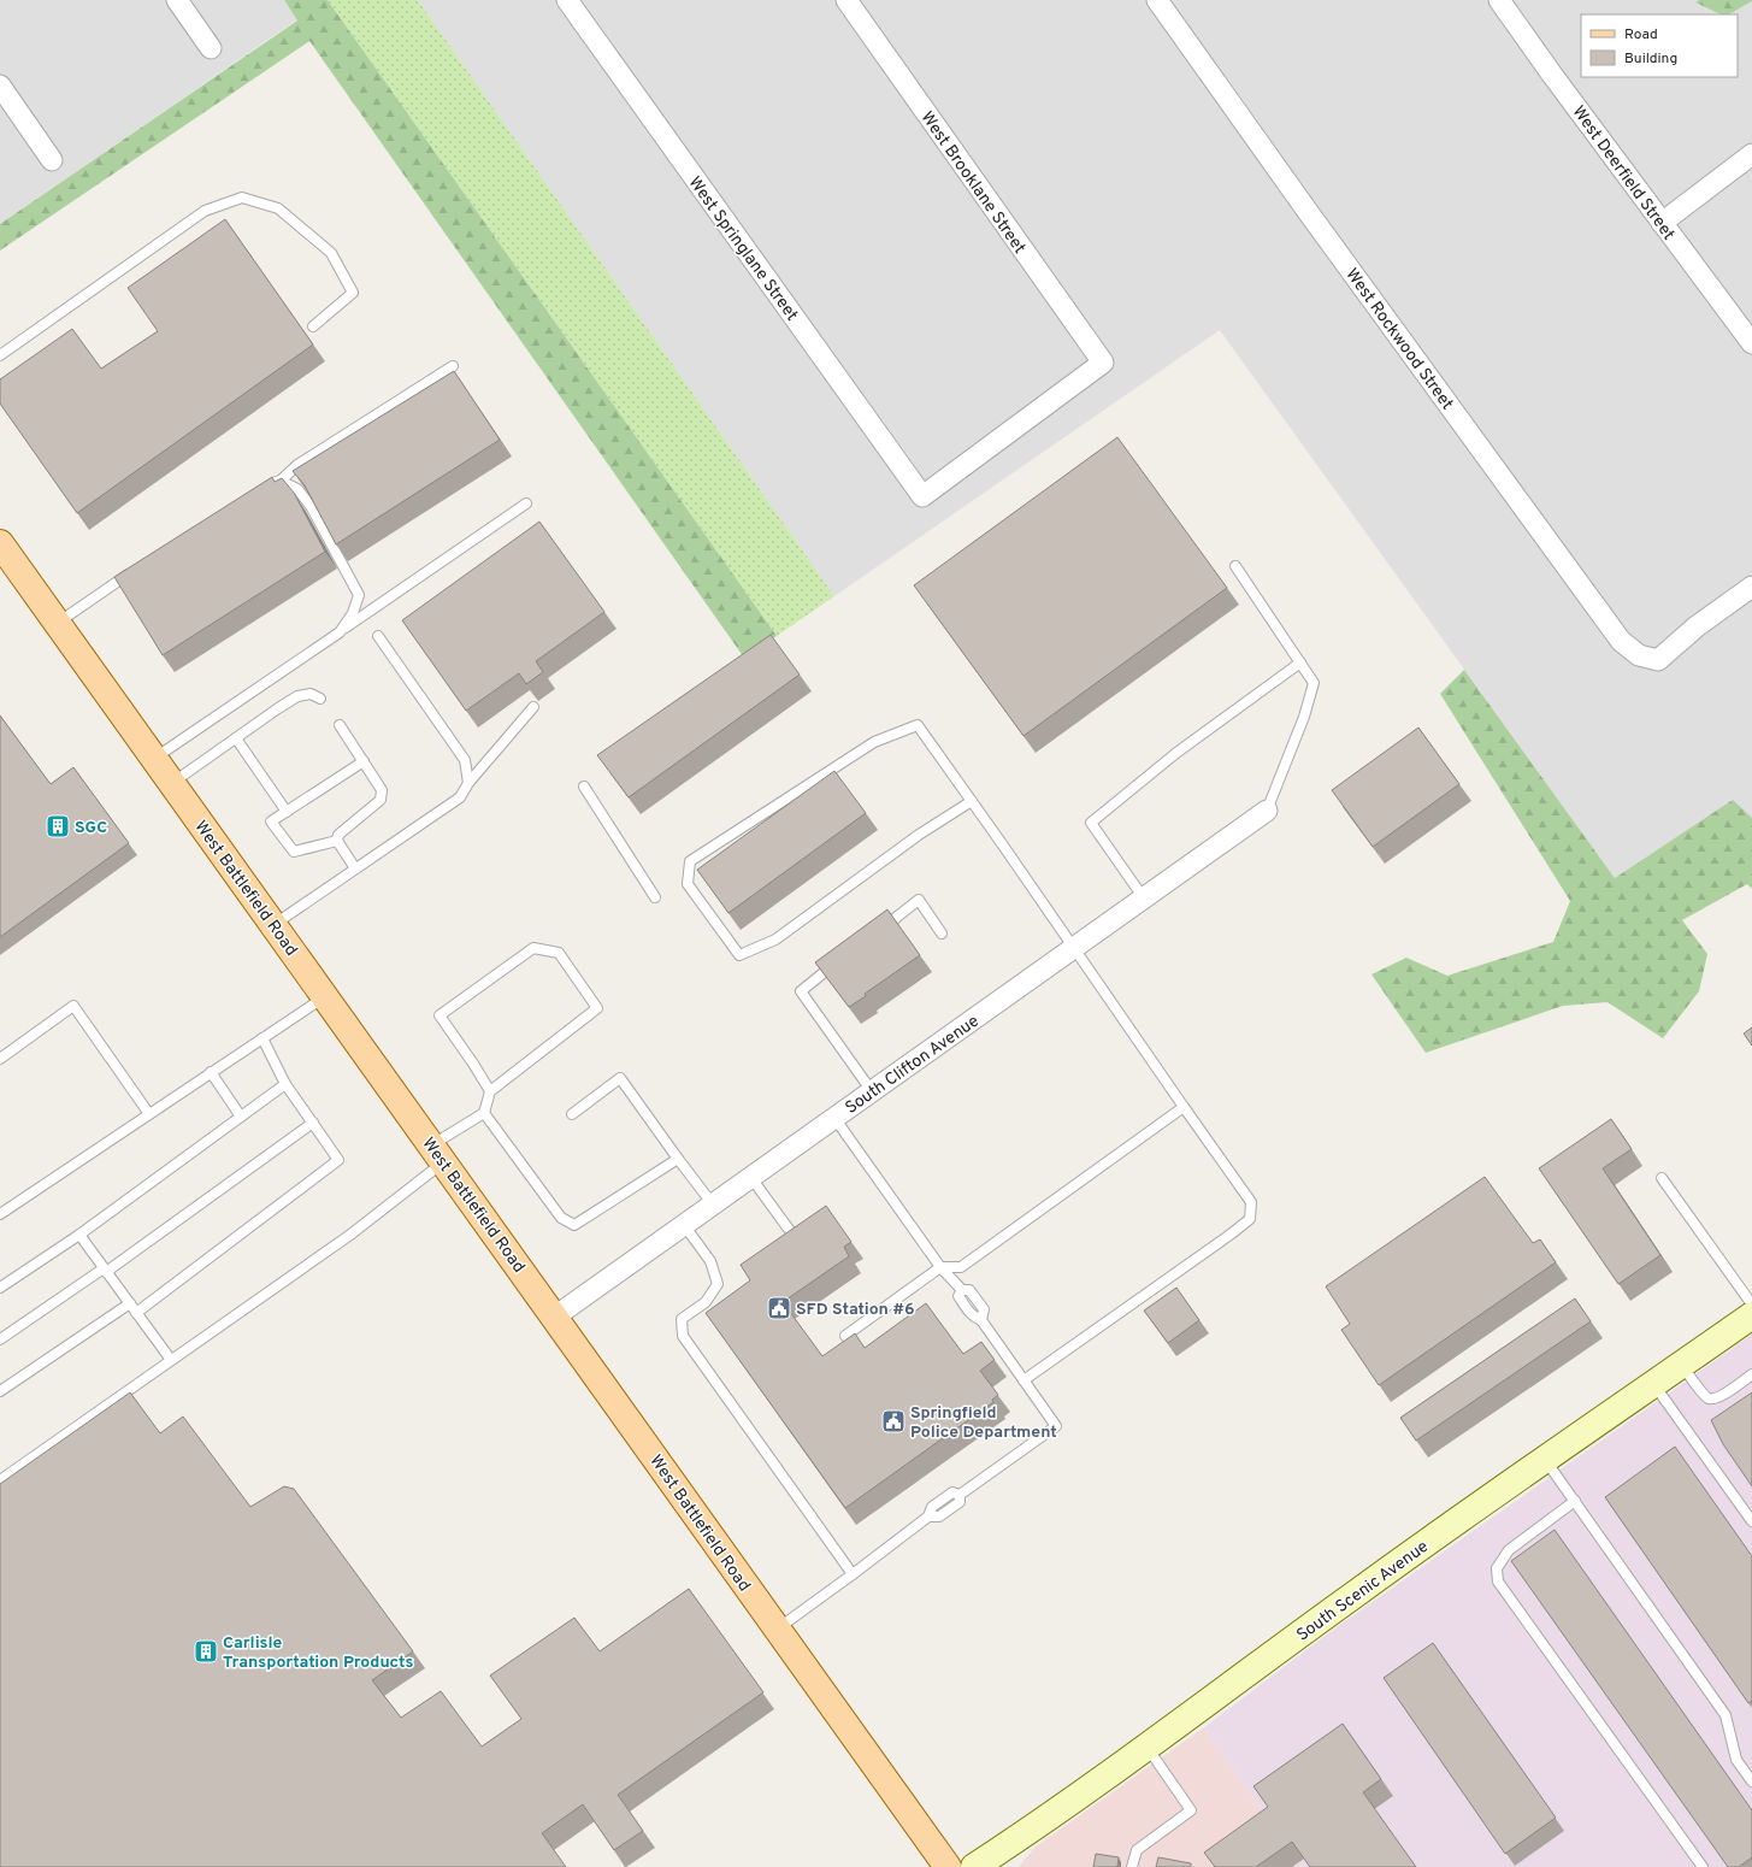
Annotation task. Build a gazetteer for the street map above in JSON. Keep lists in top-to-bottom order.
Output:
{
  "streets": {
    "main road": ["West Battlefield Road", "South Scenic Avenue"],
    "street": [
      "West Deerfield Street",
      "West Brooklane Street",
      "West Springlane Street",
      "West Rockwood Street",
      "South Clifton Avenue"
    ]
  },
  "crossings": [
    ["West Brooklane Street", "West Springlane Street"],
    ["West Battlefield Road", "South Clifton Avenue"]
  ],
  "places": {
    "building": ["SGC", "Carlisle Transportation Products"],
    "public building": ["SFD Station #6", "Springfield Police Department"]
  },
  "legend": ["Road", "Building"]
}
